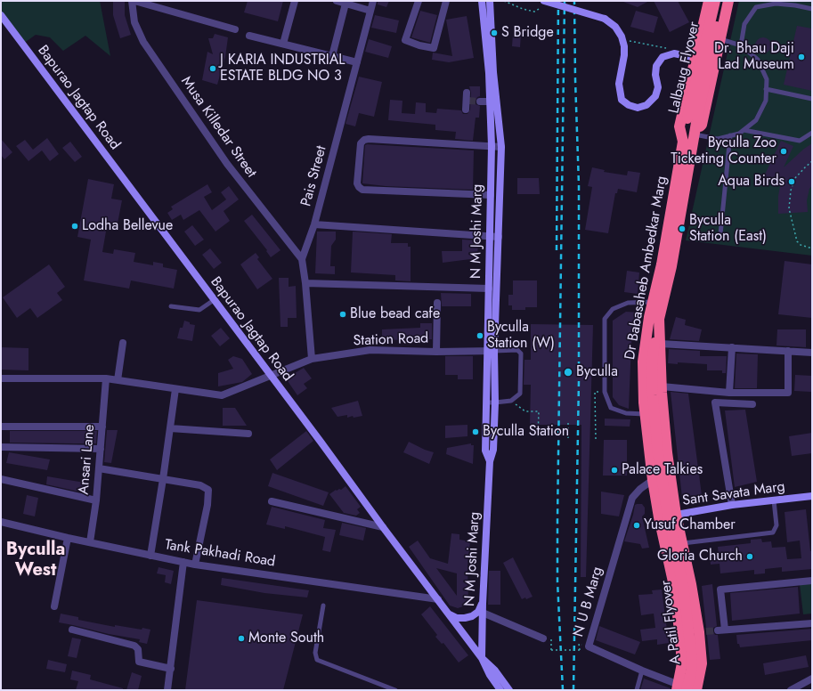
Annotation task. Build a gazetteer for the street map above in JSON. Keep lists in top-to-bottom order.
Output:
{
  "streets": {
    "highway": ["Lalbaug Flyover", "Dr Babasaheb Ambedkar Marg", "A Patil Flyover"],
    "street": [
      "Bapurao Jagtap Road",
      "Musa Killedar Street",
      "Pais Street",
      "N M Joshi Marg",
      "Station Road",
      "Ansari Lane",
      "Sant Savata Marg",
      "Tank Pakhadi Road",
      "N U B Marg"
    ]
  },
  "crossings": [
    ["Lalbaug Flyover", "Dr Babasaheb Ambedkar Marg"],
    ["Lalbaug Flyover", "A Patil Flyover"],
    ["Bapurao Jagtap Road", "N M Joshi Marg"],
    ["Bapurao Jagtap Road", "Station Road"],
    ["Bapurao Jagtap Road", "Tank Pakhadi Road"],
    ["Musa Killedar Street", "Pais Street"],
    ["Pais Street", "Station Road"],
    ["N M Joshi Marg", "Station Road"],
    ["Dr Babasaheb Ambedkar Marg", "Sant Savata Marg"],
    ["Dr Babasaheb Ambedkar Marg", "N U B Marg"],
    ["Dr Babasaheb Ambedkar Marg", "A Patil Flyover"],
    ["Station Road", "Ansari Lane"],
    ["Ansari Lane", "Tank Pakhadi Road"],
    ["N U B Marg", "A Patil Flyover"]
  ],
  "districts": ["Byculla West"],
  "places": [
    "S Bridge",
    "Dr. Bhau Daji Lad Museum",
    "J KARIA INDUSTRIAL ESTATE BLDG NO 3",
    "Byculla Zoo Ticketing Counter",
    "Aqua Birds",
    "Lodha Bellevue",
    "Byculla Station (East)",
    "Blue bead cafe",
    "Byculla Station (W)",
    "Byculla",
    "Byculla Station",
    "Palace Talkies",
    "Yusuf Chamber",
    "Gloria Church",
    "Monte South"
  ]
}
